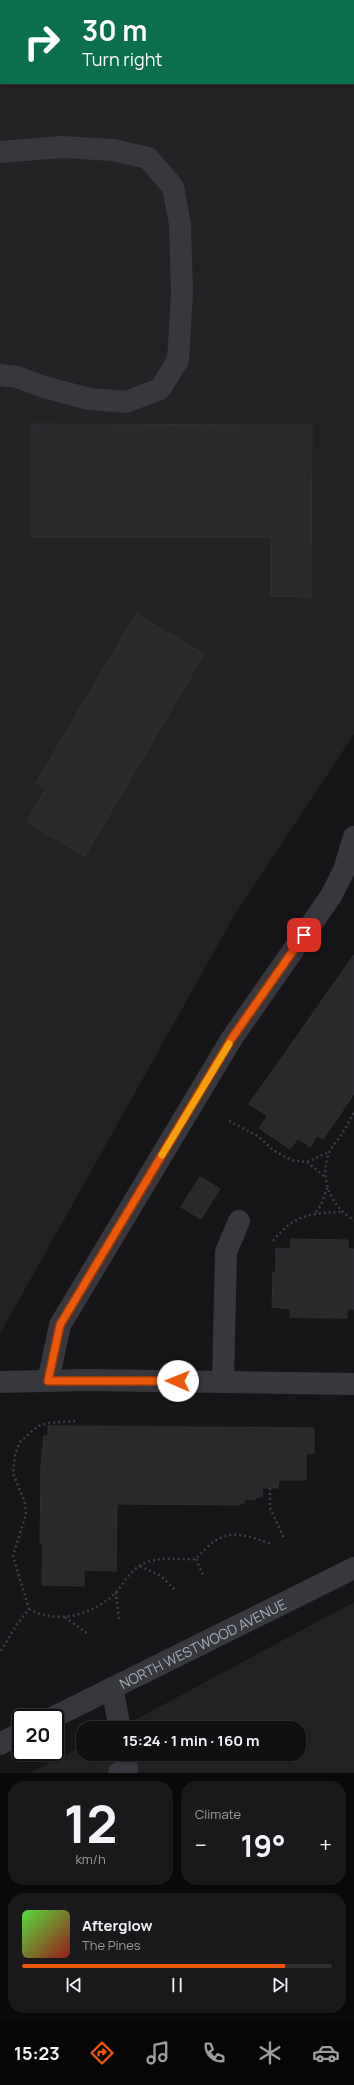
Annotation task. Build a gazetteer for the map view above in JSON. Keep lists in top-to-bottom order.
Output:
{
  "streets": {
    "street": ["NORTH WESTWOOD AVENUE"]
  },
  "page": {
    "turn": ["30 m", "Turn right"],
    "limit": "20",
    "trip": "15:24 · 1 min · 160 m",
    "tile": [
      ["12", "km/h"],
      "Climate"
    ],
    "heat": ["−", "19°", "+"],
    "song": ["Afterglow", "The Pines"],
    "tabs": "15:23"
  }
}
